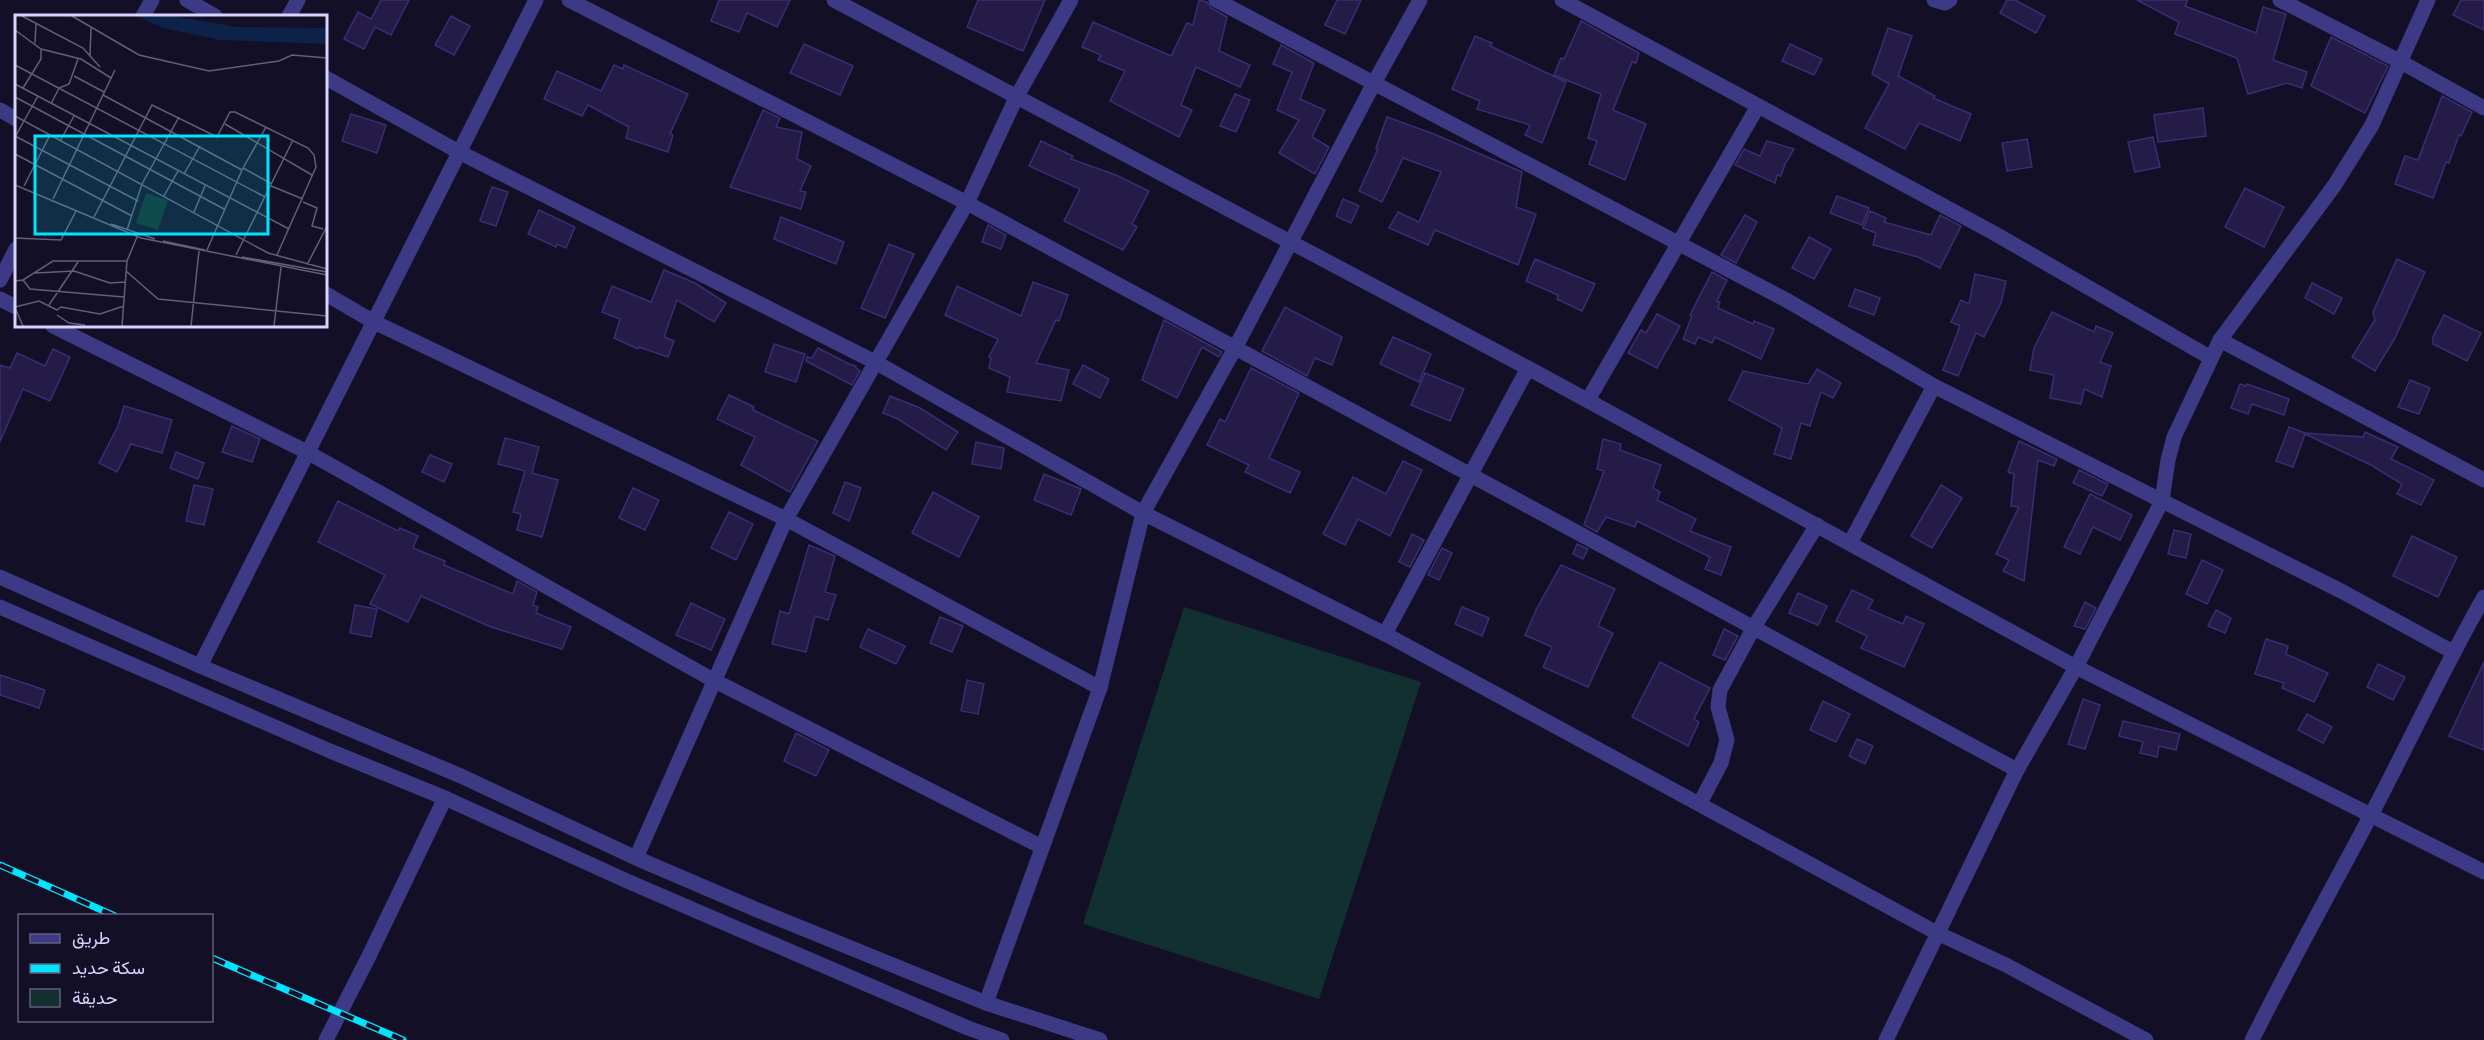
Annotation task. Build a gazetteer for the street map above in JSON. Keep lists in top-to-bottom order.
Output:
{
  "legend": ["طريق", "سكة حديد", "حديقة"]
}
